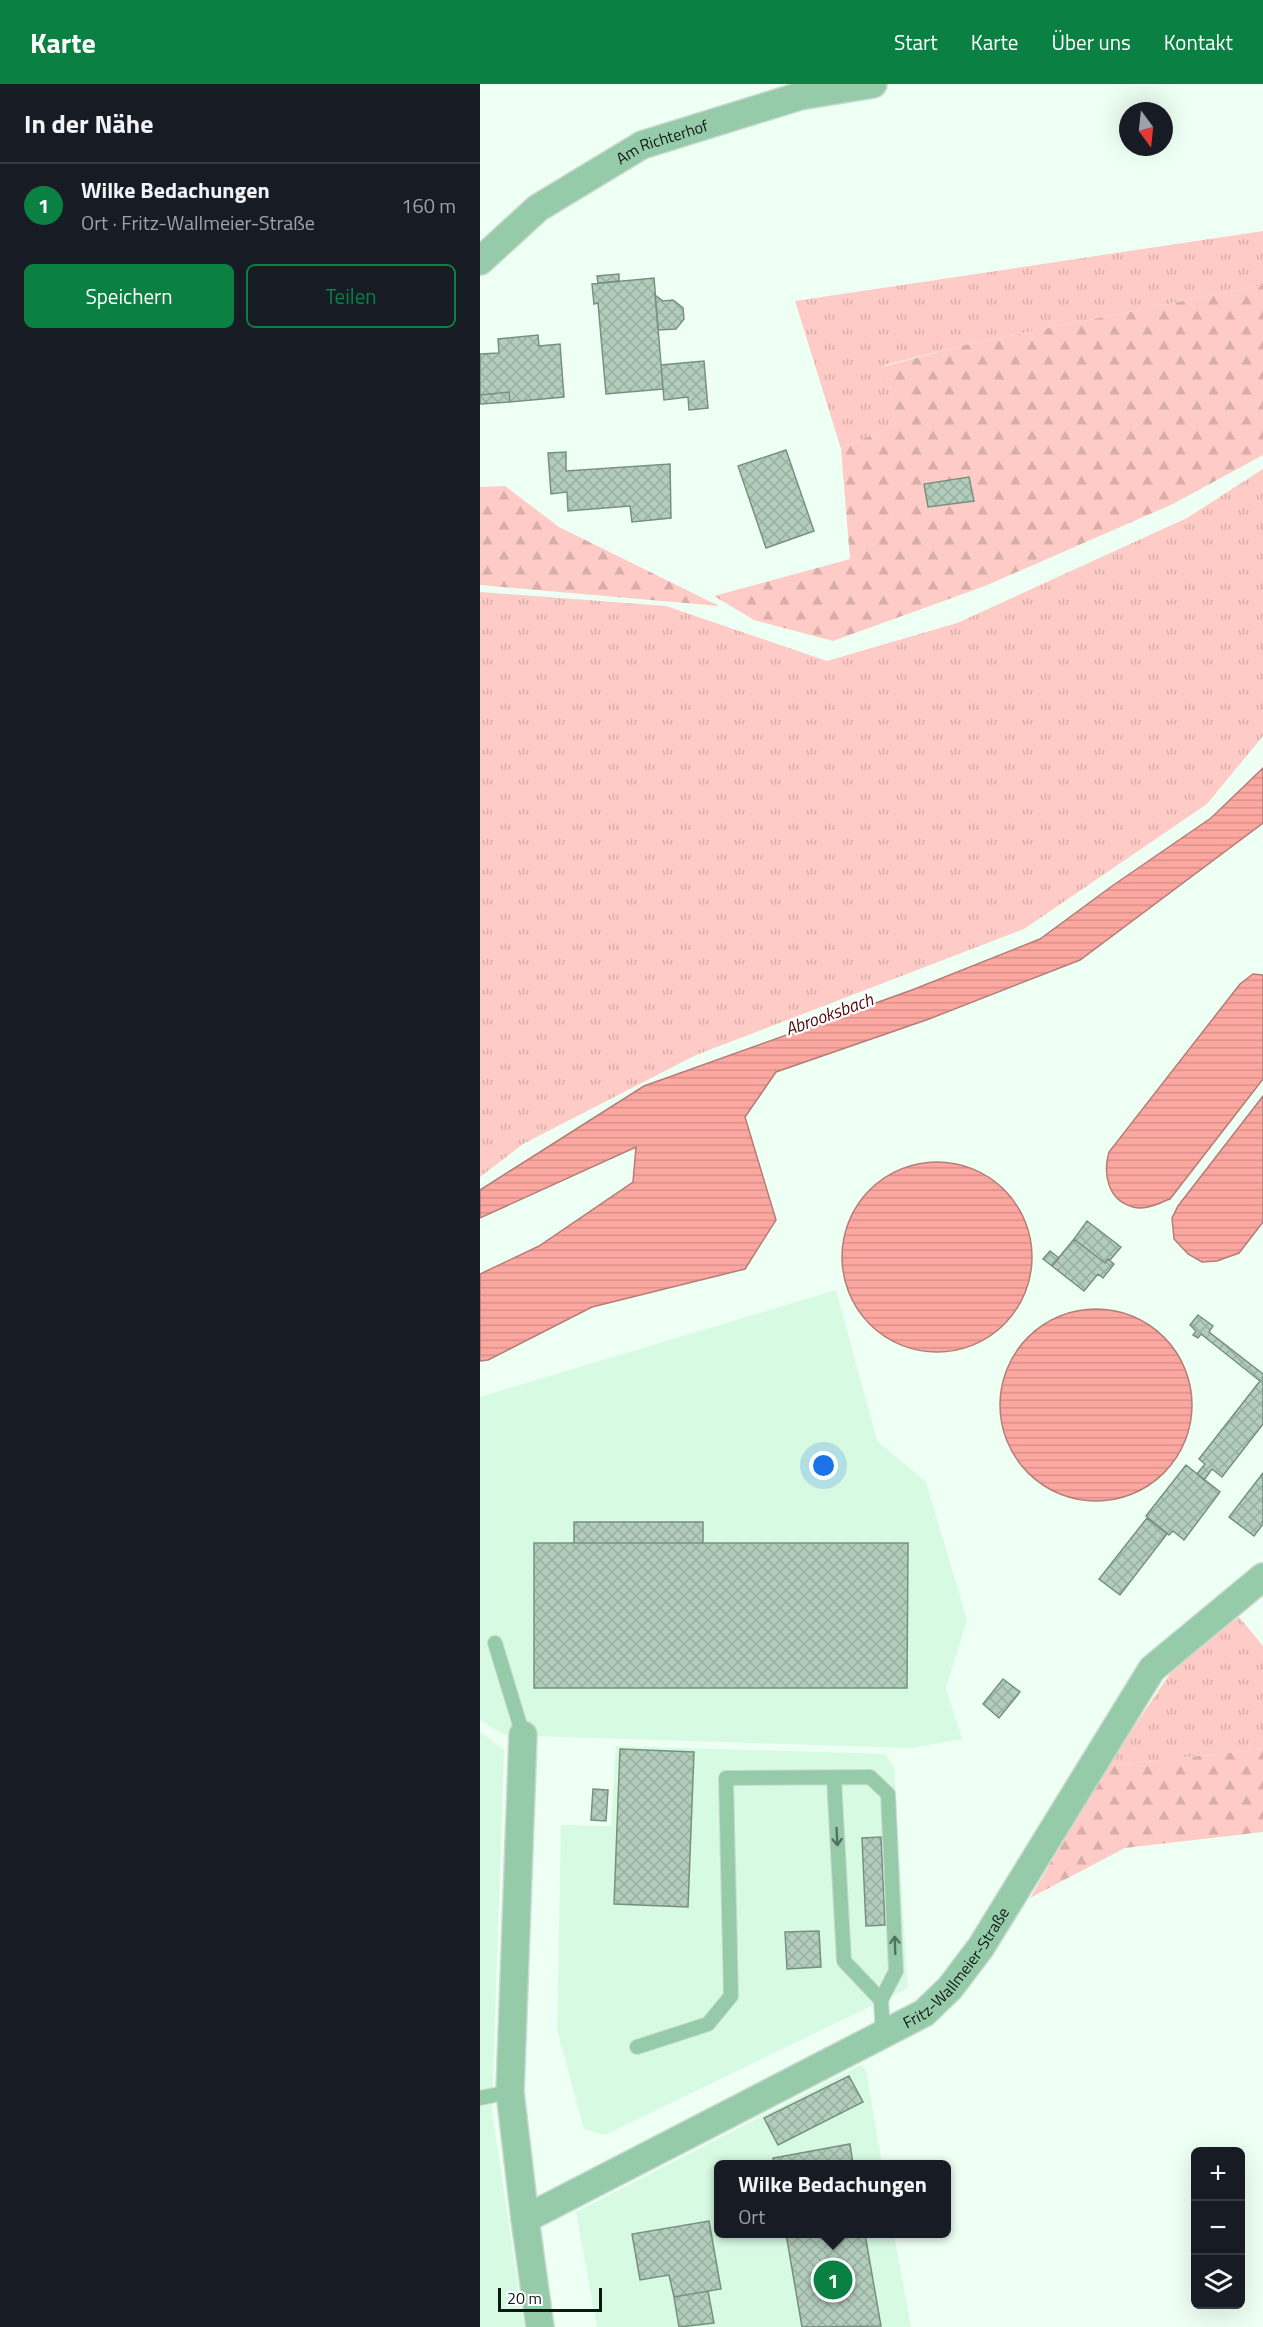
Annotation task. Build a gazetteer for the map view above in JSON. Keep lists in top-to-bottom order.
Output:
{
  "streets": {
    "street": ["Am Richterhof", "Fritz-Wallmeier-Straße"]
  },
  "water": ["Abrooksbach"],
  "scale_bar": "20 m",
  "north": "bottom",
  "page": {
    "header": "Karte",
    "nav": [
      "Start",
      "Karte",
      "Über uns",
      "Kontakt"
    ],
    "heading": "In der Nähe",
    "list": [
      {
        "mark": "1",
        "name": "Wilke Bedachungen",
        "note": "Ort · Fritz-Wallmeier-Straße",
        "value": "160 m"
      }
    ],
    "buttons": ["Speichern", "Teilen"],
    "map_buttons": ["+", "−"],
    "popup": ["Wilke Bedachungen", "Ort"],
    "pins": "1",
    "scale": "20 m"
  }
}
